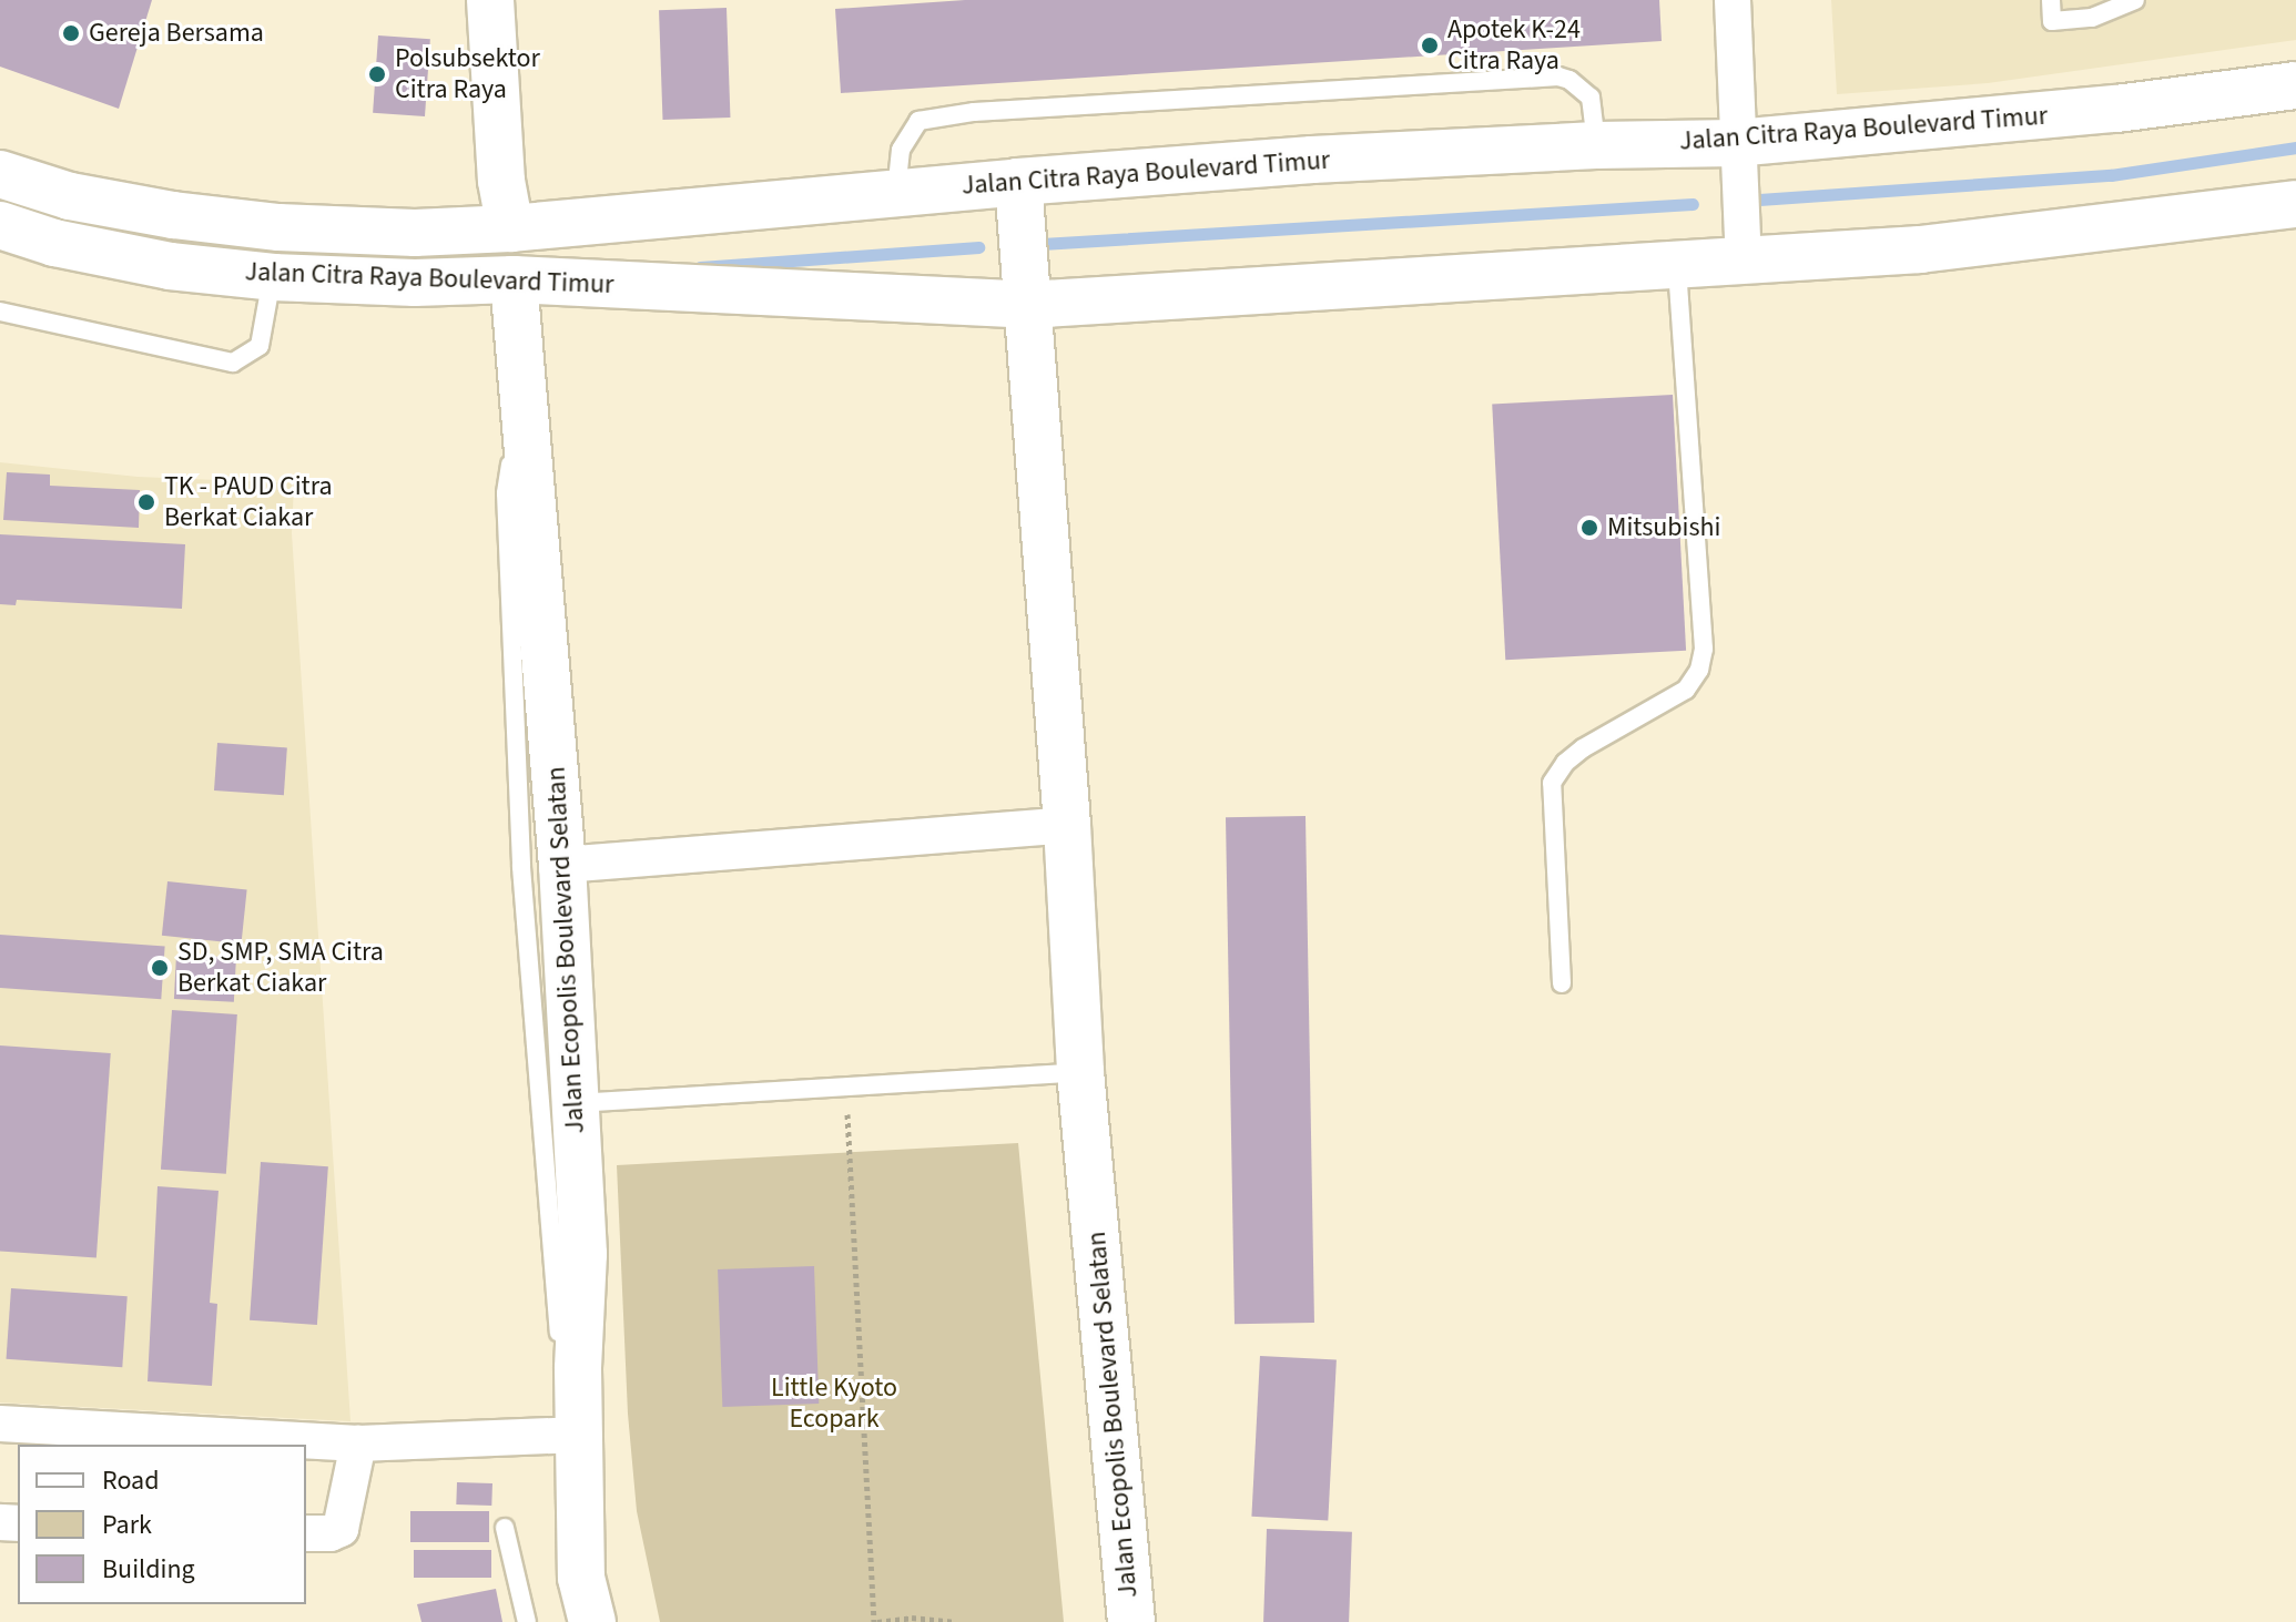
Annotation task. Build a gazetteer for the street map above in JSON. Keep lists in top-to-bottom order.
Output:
{
  "streets": {
    "street": ["Jalan Citra Raya Boulevard Timur", "Jalan Ecopolis Boulevard Selatan"]
  },
  "crossings": [
    ["Jalan Citra Raya Boulevard Timur", "Jalan Ecopolis Boulevard Selatan"]
  ],
  "parks": ["Little Kyoto Ecopark"],
  "places": [
    "Gereja Bersama",
    "Apotek K-24 Citra Raya",
    "Polsubsektor Citra Raya",
    "TK - PAUD Citra Berkat Ciakar",
    "Mitsubishi",
    "SD, SMP, SMA Citra Berkat Ciakar"
  ],
  "legend": ["Road", "Park", "Building"]
}
